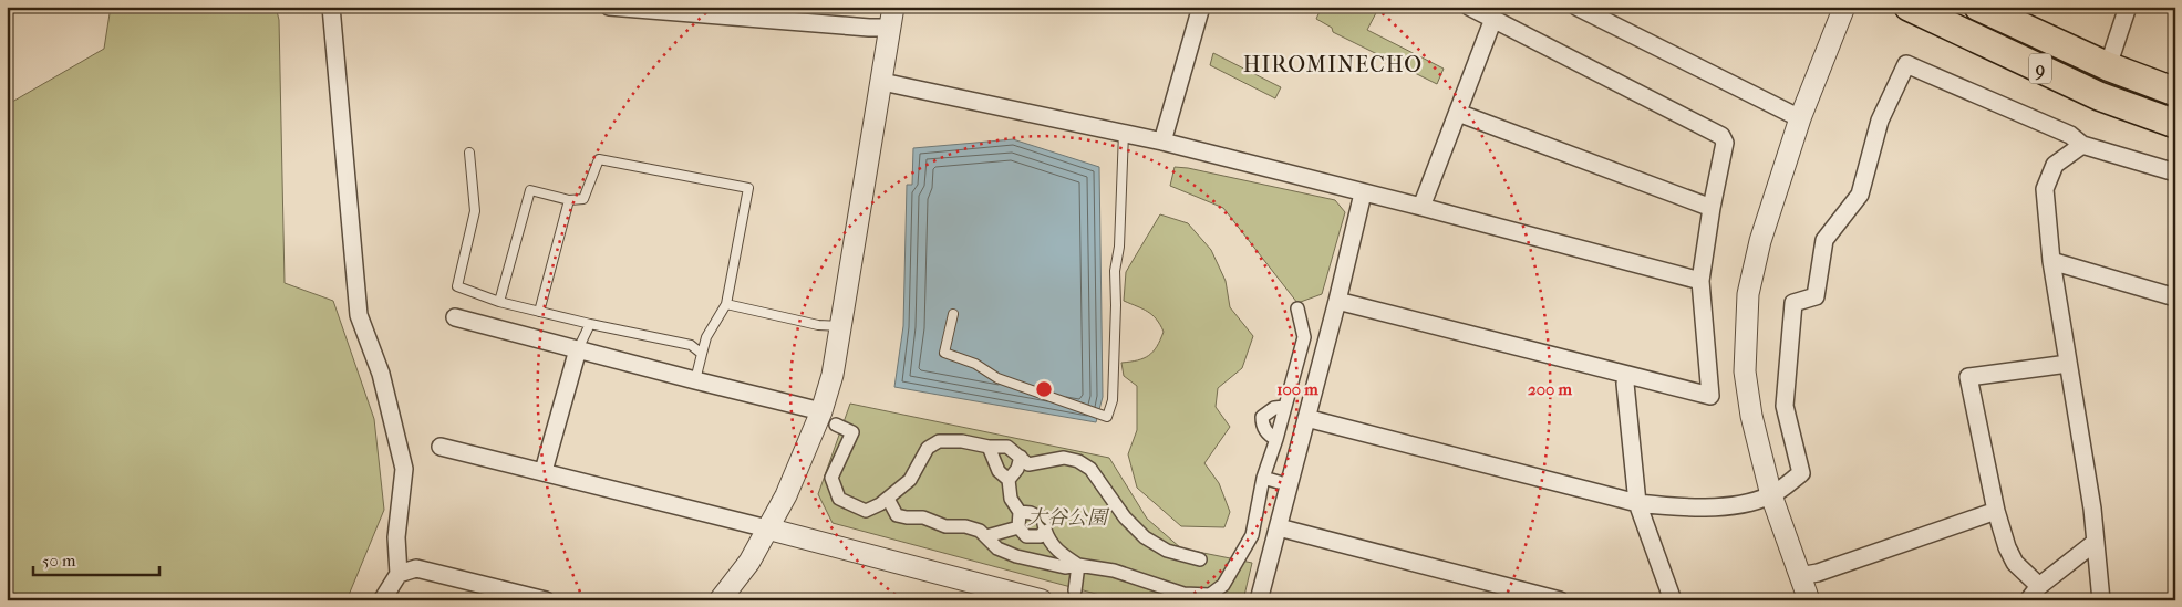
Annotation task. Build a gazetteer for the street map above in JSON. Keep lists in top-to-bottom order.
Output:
{
  "streets": {
    "highway": ["9"]
  },
  "districts": ["HIROMINECHO"],
  "parks": ["大谷公園"],
  "scale_bar": "50 m",
  "rings": ["100 m", "200 m"]
}
